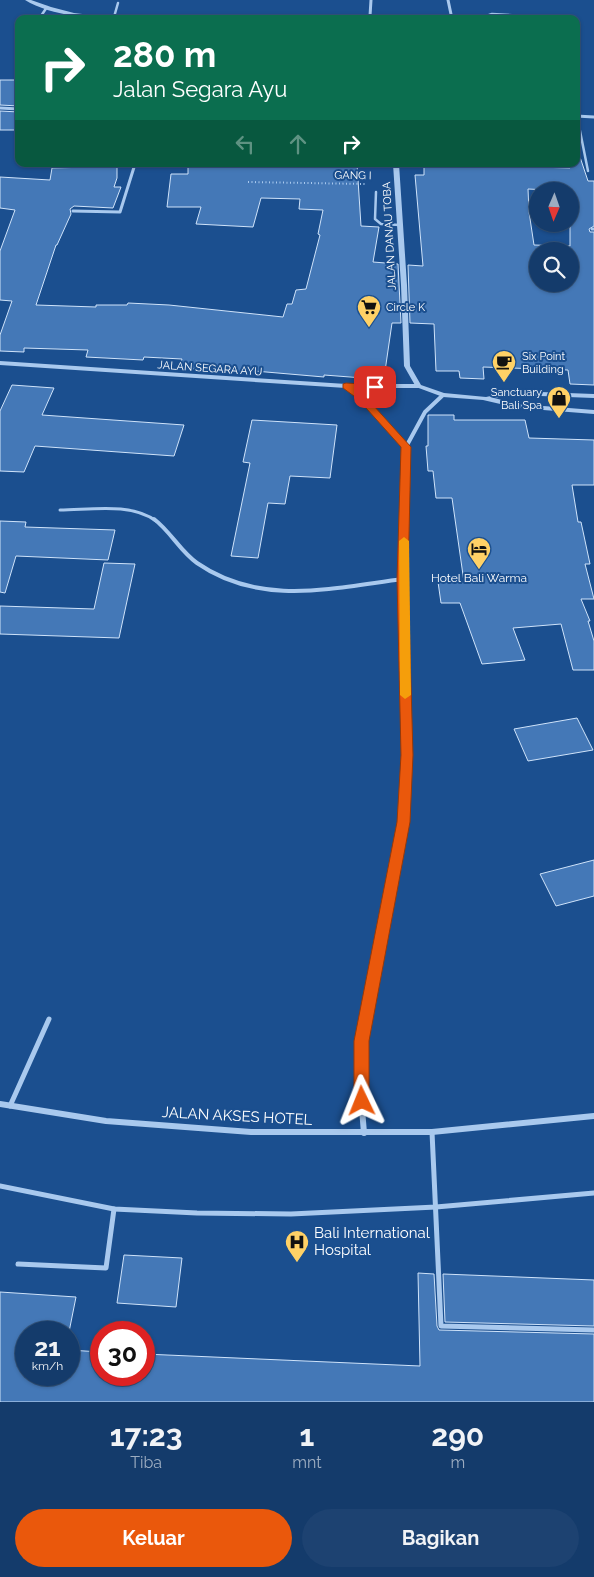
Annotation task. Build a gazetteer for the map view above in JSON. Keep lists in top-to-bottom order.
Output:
{
  "streets": {
    "street": ["JALAN DANAU TOBA", "JALAN SEGARA AYU", "JALAN AKSES HOTEL"],
    "path": ["GANG I"]
  },
  "crossings": [
    ["JALAN DANAU TOBA", "JALAN SEGARA AYU"]
  ],
  "places": {
    "supermarket": ["Circle K"],
    "cafe": ["Six Point Building"],
    "shop": ["Sanctuary Bali Spa"],
    "hotel": ["Hotel Bali Warma"],
    "hospital": ["Bali International Hospital"]
  },
  "north": "bottom",
  "page": {
    "turn": ["280 m", "Jalan Segara Ayu"],
    "speed": "21 km/h",
    "limit": "30",
    "eta": [
      "17:23",
      "Tiba",
      "1",
      "mnt",
      "290",
      "m"
    ],
    "buttons": ["Keluar", "Bagikan"]
  }
}
